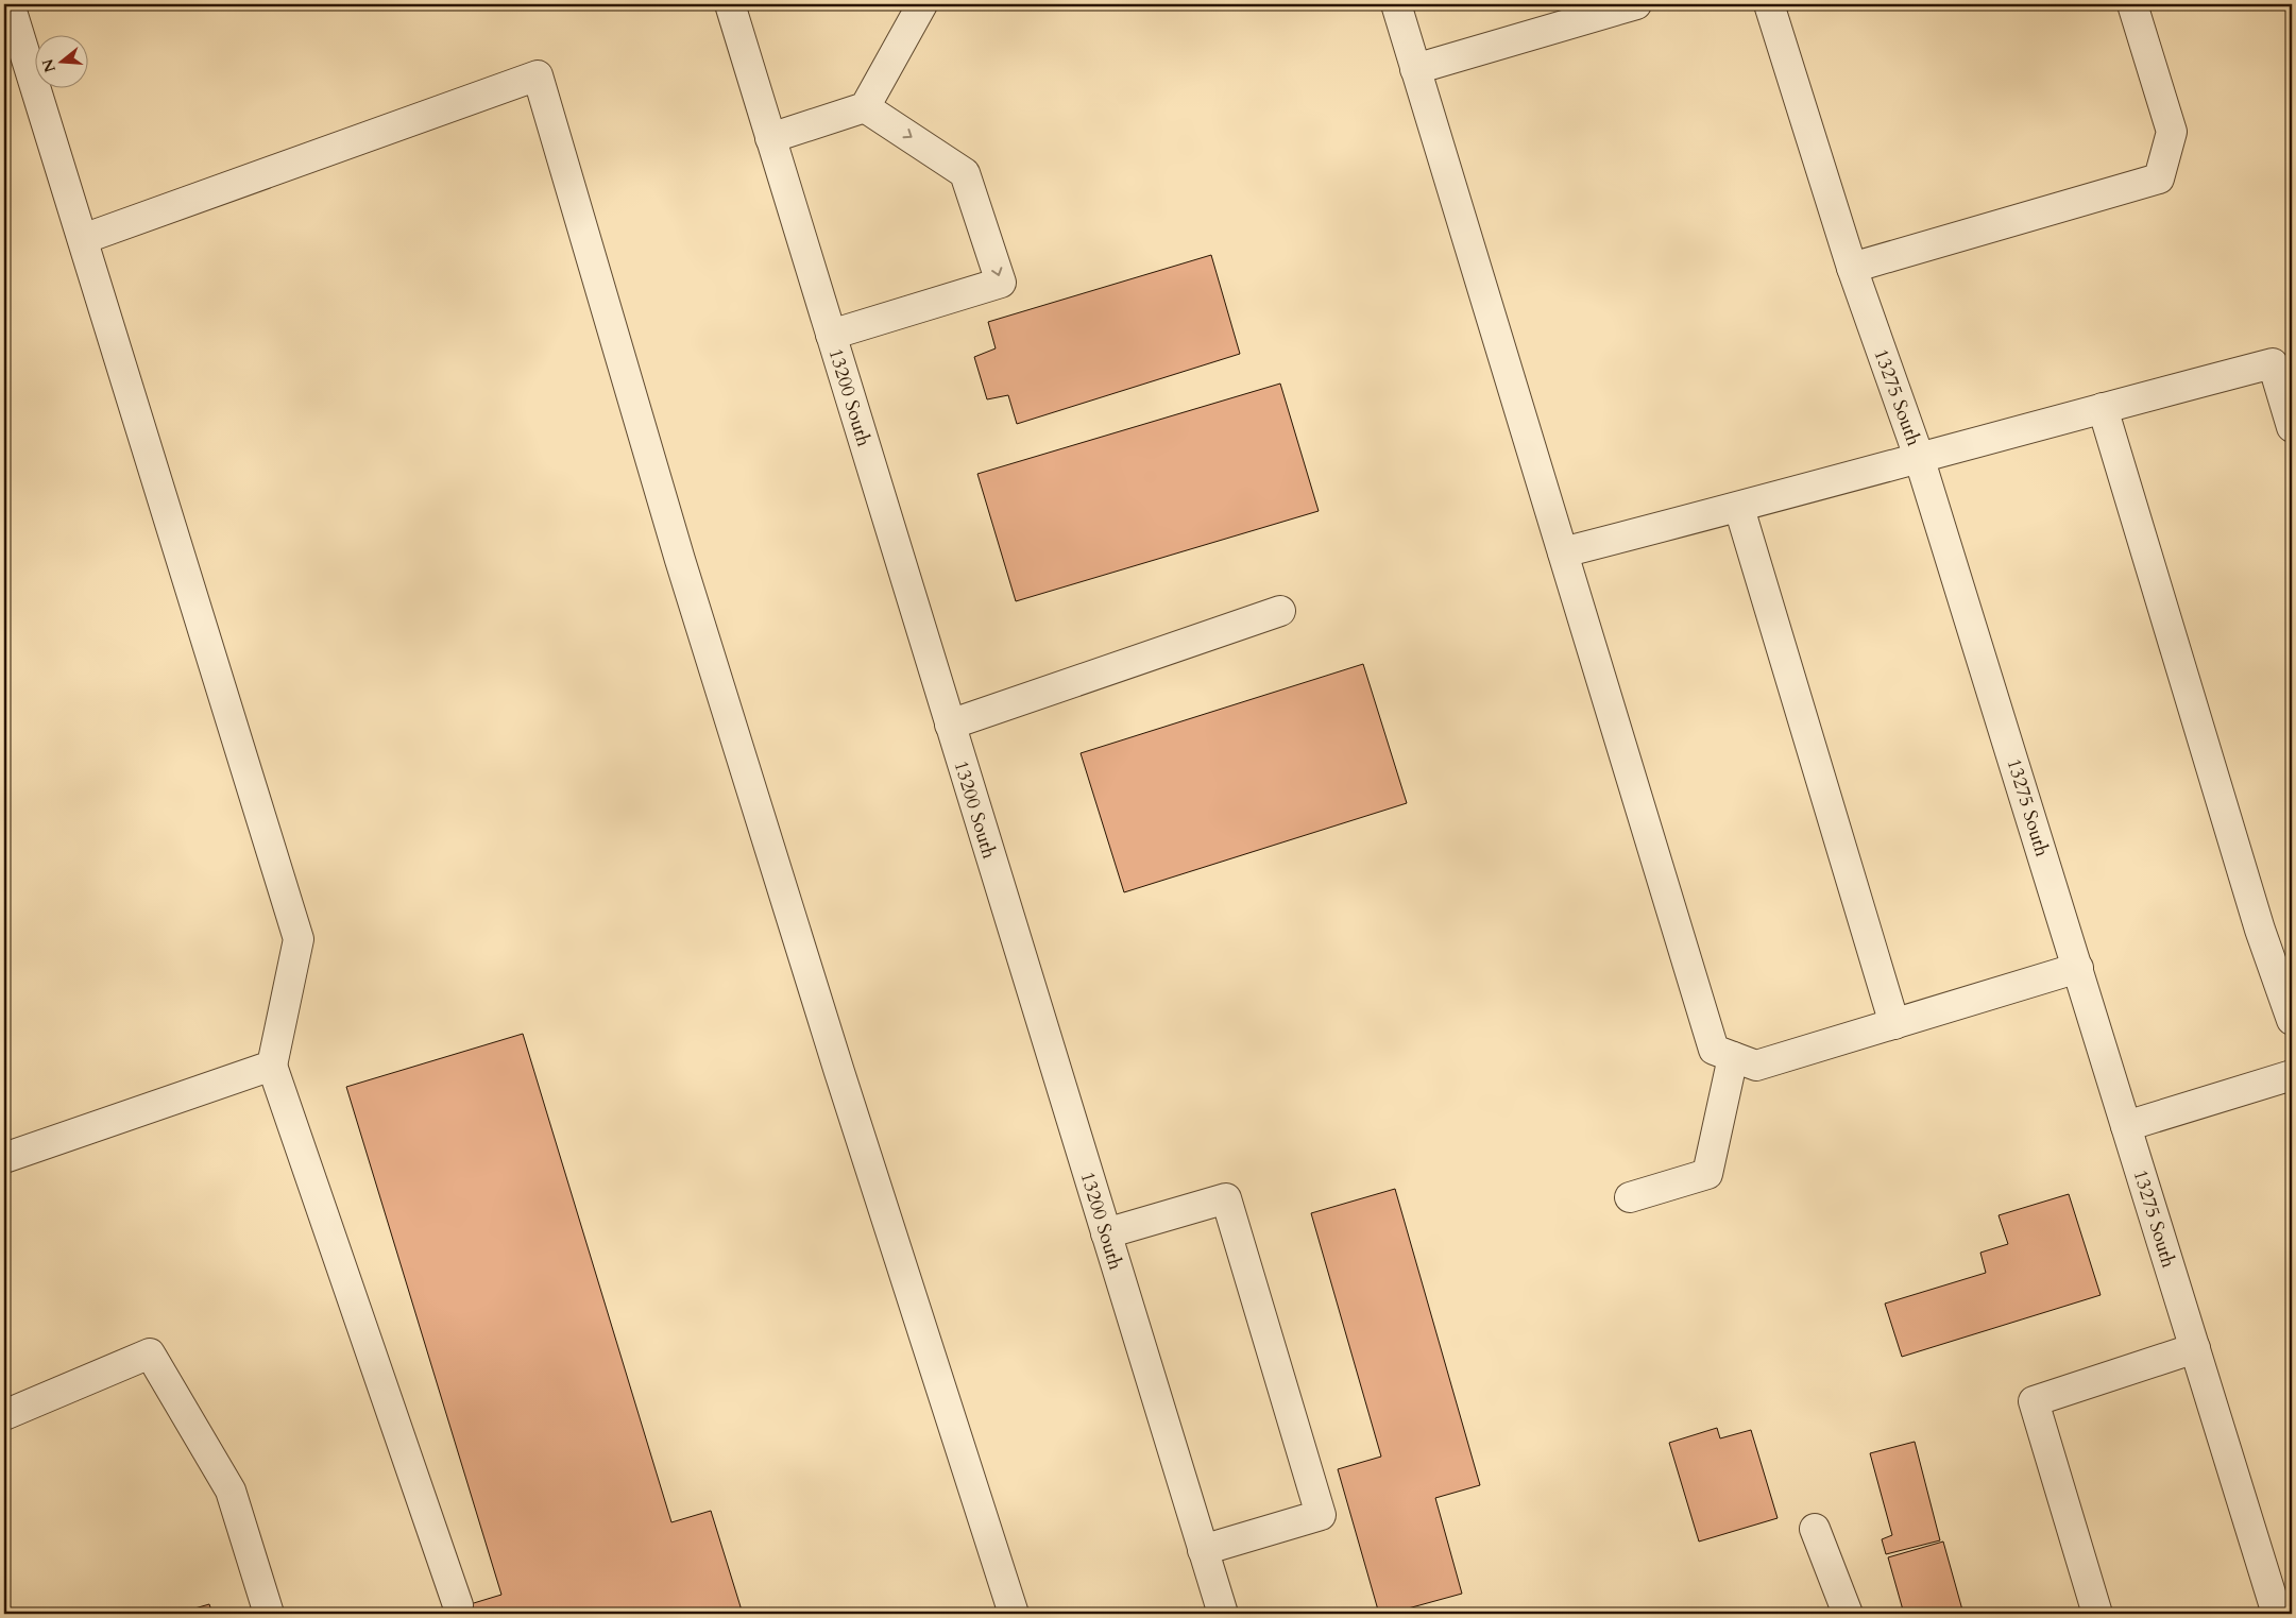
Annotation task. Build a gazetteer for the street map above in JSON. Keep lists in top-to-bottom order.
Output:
{
  "streets": {
    "street": ["13200 South", "13275 South"]
  },
  "north": "left"
}
